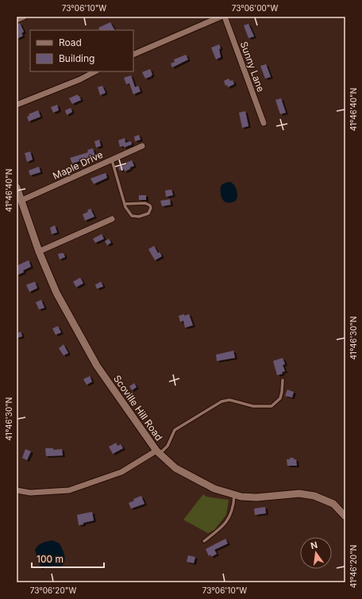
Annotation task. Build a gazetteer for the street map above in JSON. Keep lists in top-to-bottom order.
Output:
{
  "streets": {
    "street": ["Sunny Lane", "Maple Drive", "Scoville Hill Road"]
  },
  "crossings": [
    ["Maple Drive", "Scoville Hill Road"]
  ],
  "legend": ["Road", "Building"],
  "scale_bar": "100 m",
  "north": "top",
  "coordinates": [
    "73°06'10\"W",
    "73°06'00\"W",
    "41°46'40\"N",
    "41°46'30\"N",
    "41°46'20\"N",
    "73°06'20\"W"
  ]
}
